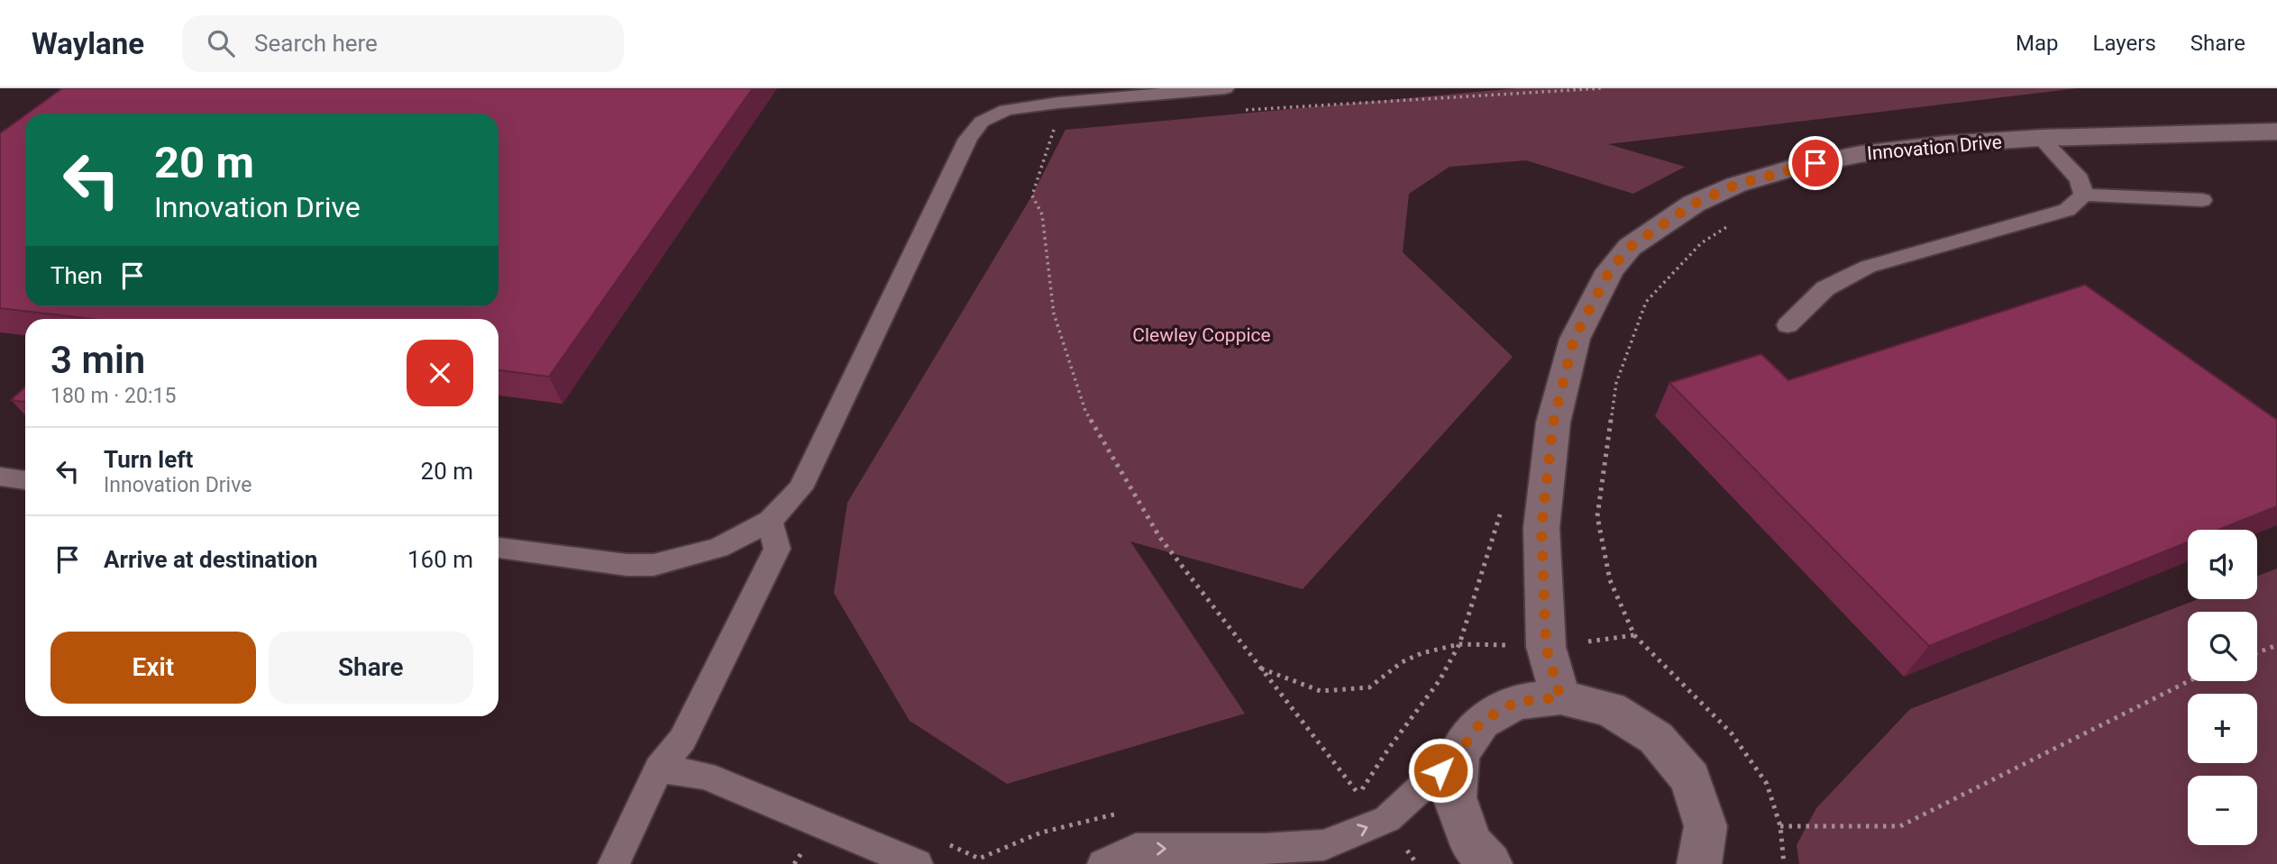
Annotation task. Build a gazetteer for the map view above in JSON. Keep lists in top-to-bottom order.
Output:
{
  "streets": {
    "street": ["Innovation Drive"]
  },
  "parks": ["Clewley Coppice"],
  "page": {
    "header": "Waylane",
    "search": "Search here",
    "nav": ["Map", "Layers", "Share"],
    "turn": ["20 m", "Innovation Drive"],
    "then": "Then",
    "heading": ["3 min", "180 m · 20:15"],
    "list": [
      {
        "name": "Turn left",
        "note": "Innovation Drive",
        "value": "20 m"
      },
      {
        "name": "Arrive at destination",
        "value": "160 m"
      }
    ],
    "map_buttons": ["+", "−"],
    "buttons": ["Exit", "Share"]
  }
}
